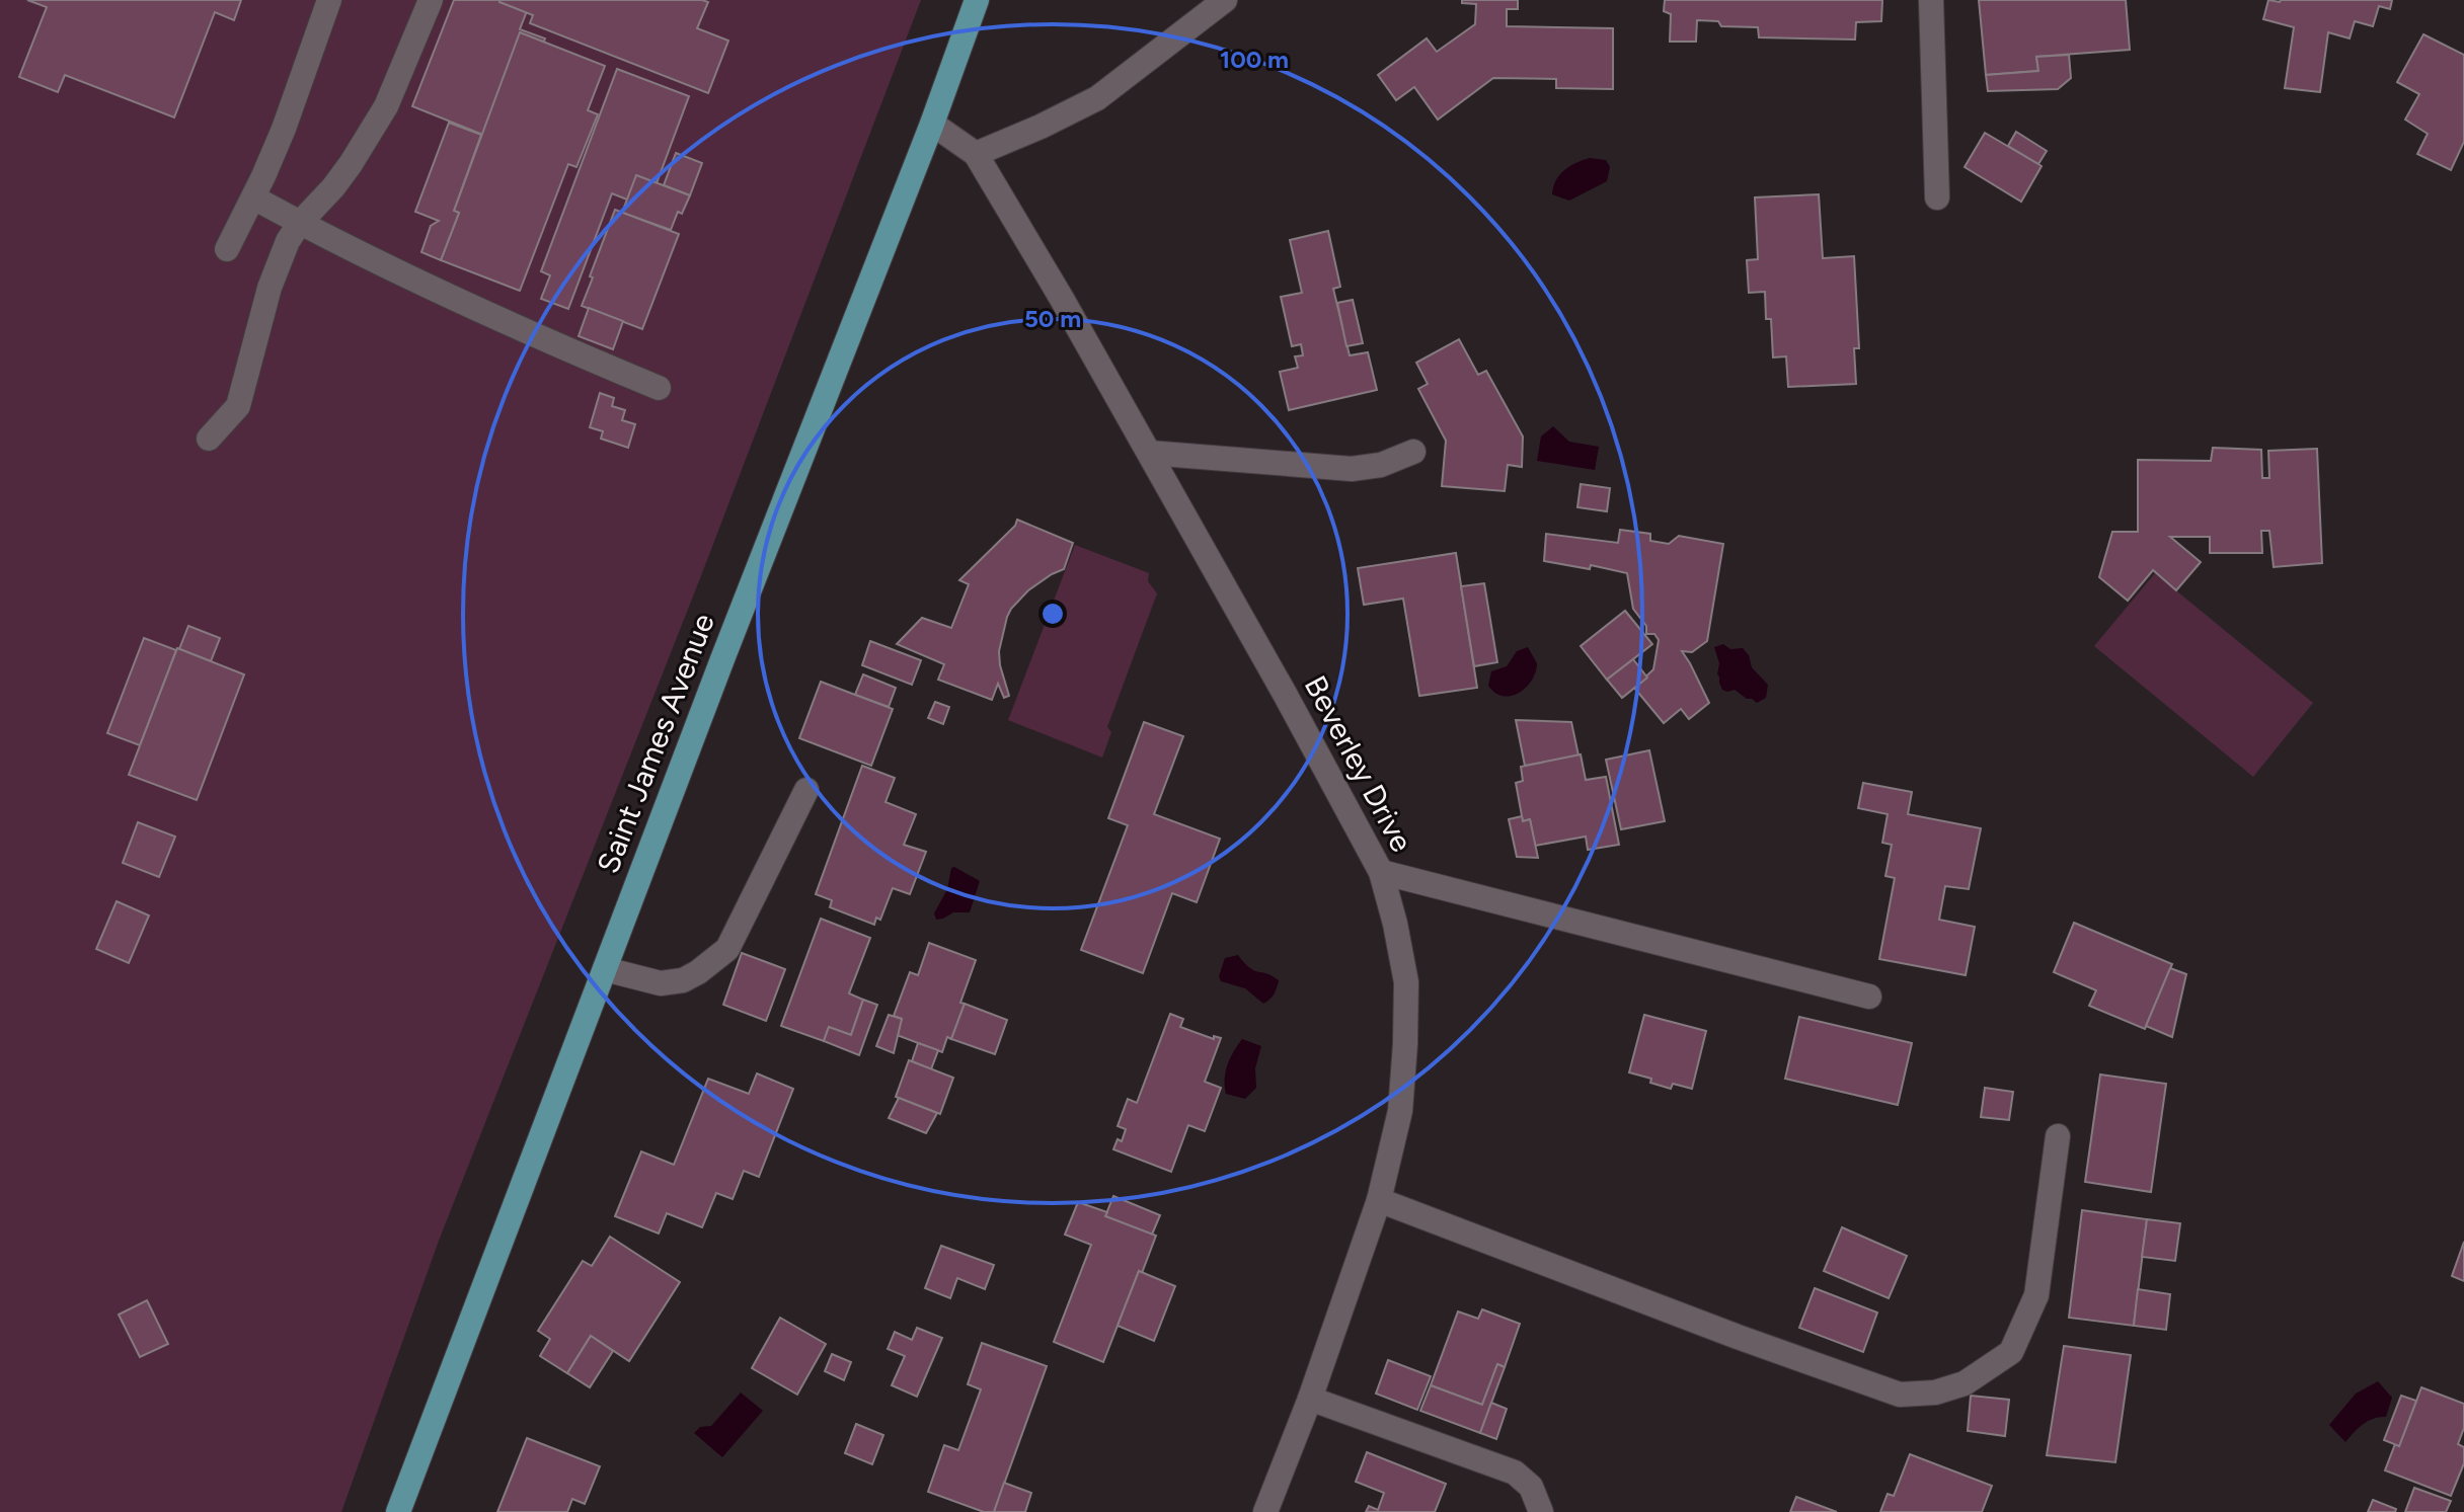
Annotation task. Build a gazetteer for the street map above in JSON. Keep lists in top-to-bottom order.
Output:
{
  "streets": {
    "main road": ["Saint James Avenue"],
    "street": ["Beverley Drive"]
  },
  "crossings": [
    ["Saint James Avenue", "Beverley Drive"]
  ],
  "rings": ["100 m", "50 m"]
}
